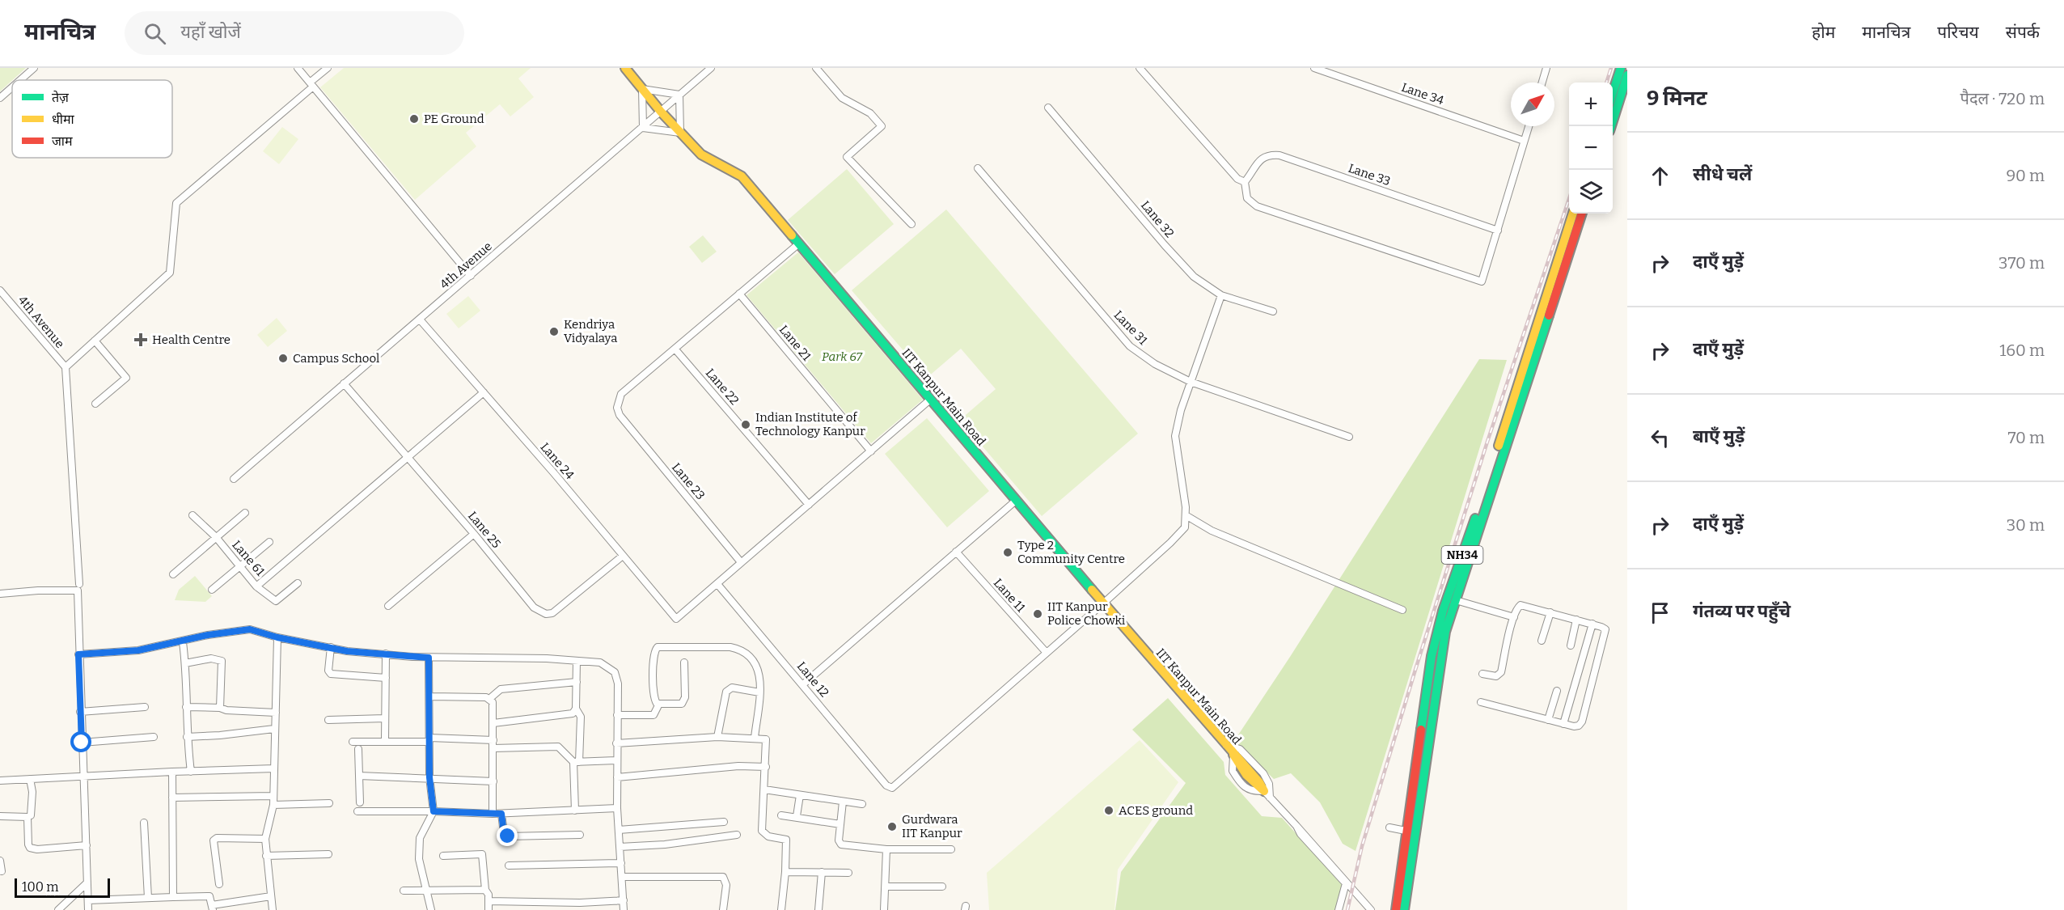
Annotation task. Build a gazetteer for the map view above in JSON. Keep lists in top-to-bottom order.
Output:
{
  "streets": {
    "main road": ["IIT Kanpur Main Road", "NH34"],
    "street": [
      "Lane 34",
      "Lane 33",
      "Lane 32",
      "4th Avenue",
      "Lane 31",
      "Lane 21",
      "Lane 22",
      "Lane 24",
      "Lane 23",
      "Lane 25",
      "Lane 61",
      "Lane 11",
      "Lane 12"
    ]
  },
  "crossings": [
    ["4th Avenue", "IIT Kanpur Main Road"],
    ["4th Avenue", "Lane 24"],
    ["4th Avenue", "Lane 25"],
    ["Lane 22", "Lane 23"],
    ["Lane 24", "Lane 25"],
    ["Lane 24", "Lane 61"],
    ["Lane 24", "Lane 12"],
    ["Lane 25", "Lane 61"],
    ["Lane 11", "Lane 12"]
  ],
  "parks": ["Park 67"],
  "places": {
    "other": [
      "PE Ground",
      "Kendriya Vidyalaya",
      "Campus School",
      "Indian Institute of Technology Kanpur",
      "Type 2 Community Centre",
      "IIT Kanpur Police Chowki",
      "ACES ground",
      "Gurdwara IIT Kanpur"
    ],
    "health": ["Health Centre"]
  },
  "legend": ["तेज़", "धीमा", "जाम"],
  "scale_bar": "100 m",
  "north": "top right",
  "page": {
    "header": "मानचित्र",
    "search": "यहाँ खोजें",
    "nav": [
      "होम",
      "मानचित्र",
      "परिचय",
      "संपर्क"
    ],
    "heading": ["9 मिनट", "पैदल · 720 m"],
    "map_buttons": ["+", "−"],
    "list": [
      ["सीधे चलें", "90 m"],
      ["दाएँ मुड़ें", "370 m"],
      ["दाएँ मुड़ें", "160 m"],
      ["बाएँ मुड़ें", "70 m"],
      ["दाएँ मुड़ें", "30 m"],
      "गंतव्य पर पहुँचे"
    ],
    "scale": "100 m"
  }
}
